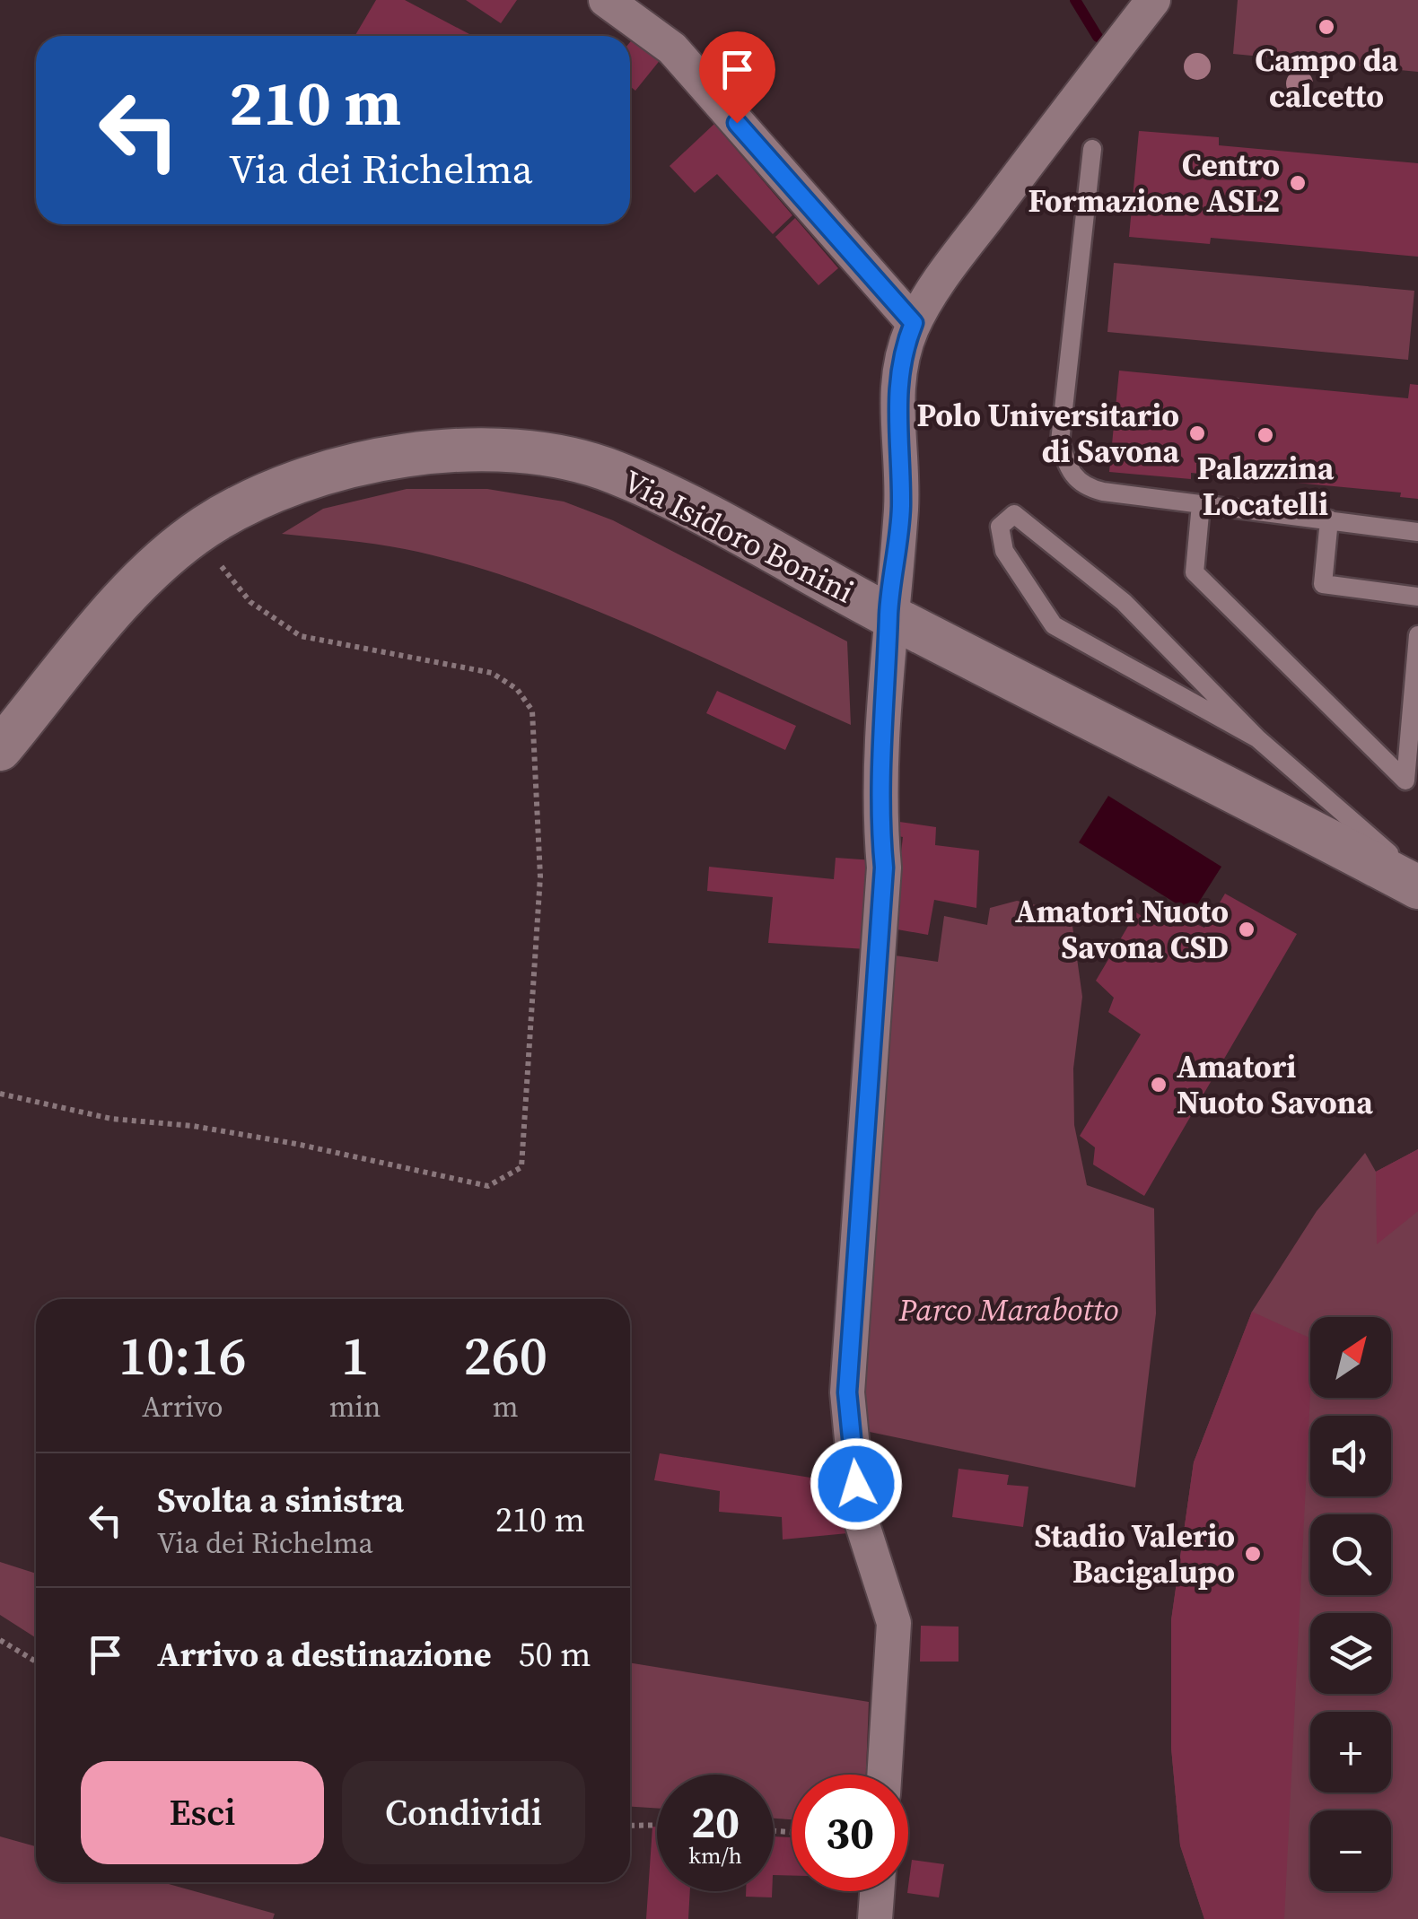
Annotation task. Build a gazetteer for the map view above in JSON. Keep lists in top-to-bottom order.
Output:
{
  "streets": {
    "street": ["Via Isidoro Bonini"]
  },
  "parks": ["Parco Marabotto"],
  "places": [
    "Campo da calcetto",
    "Centro Formazione ASL2",
    "Polo Universitario di Savona",
    "Palazzina Locatelli",
    "Amatori Nuoto Savona CSD",
    "Amatori Nuoto Savona",
    "Stadio Valerio Bacigalupo"
  ],
  "north": "top right",
  "page": {
    "turn": ["210 m", "Via dei Richelma"],
    "eta": [
      "10:16",
      "Arrivo",
      "1",
      "min",
      "260",
      "m"
    ],
    "map_buttons": ["+", "−"],
    "list": [
      {
        "name": "Svolta a sinistra",
        "note": "Via dei Richelma",
        "value": "210 m"
      },
      {
        "name": "Arrivo a destinazione",
        "value": "50 m"
      }
    ],
    "buttons": ["Esci", "Condividi"],
    "speed": "20 km/h",
    "limit": "30"
  }
}
